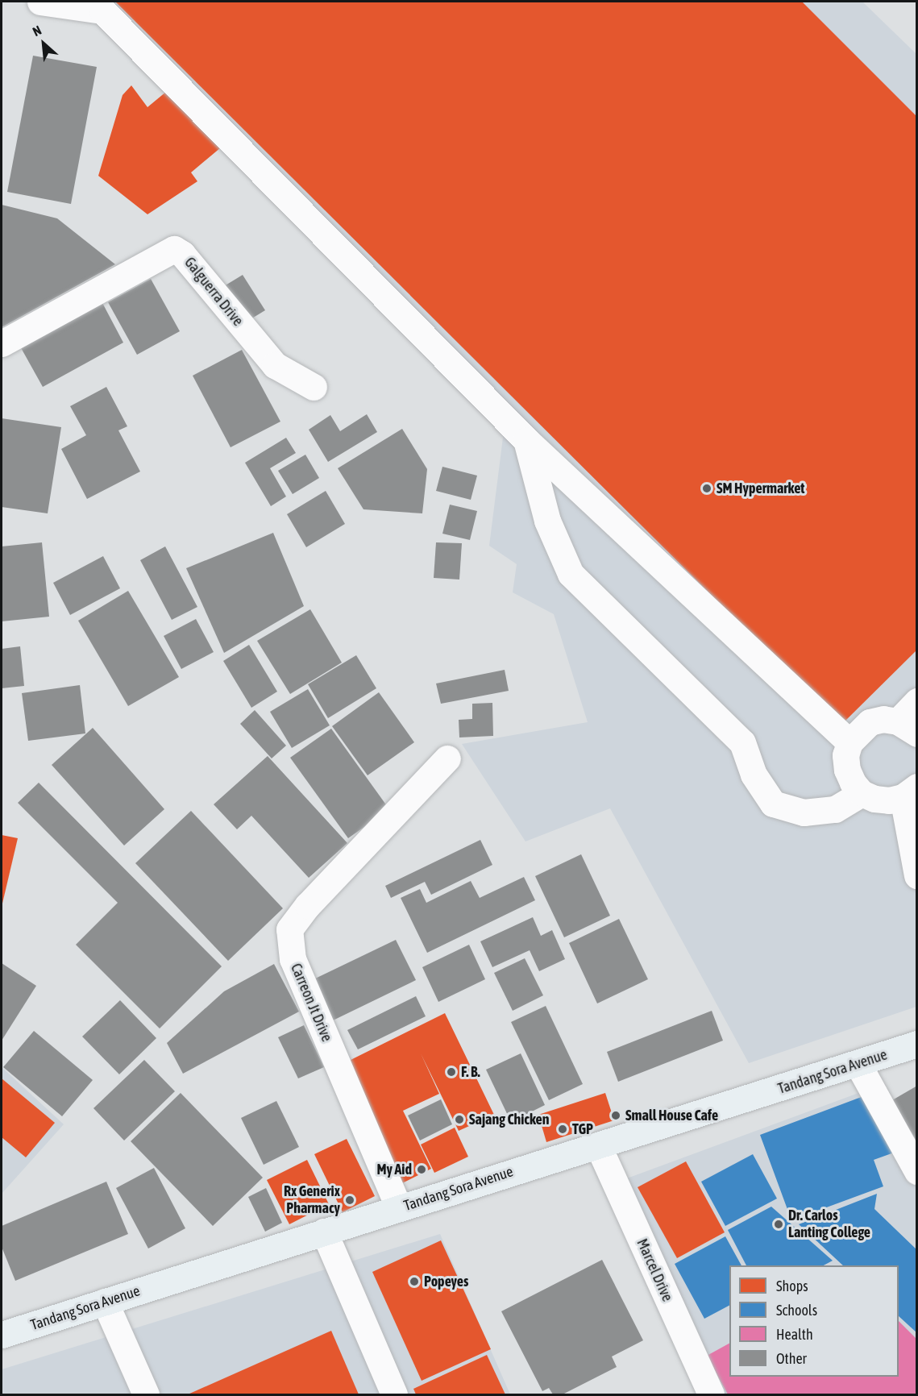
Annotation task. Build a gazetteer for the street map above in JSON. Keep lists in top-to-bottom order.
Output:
{
  "streets": {
    "main road": ["Tandang Sora Avenue"],
    "street": ["Galguerra Drive", "Carreon Jt Drive", "Marcel Drive"]
  },
  "crossings": [
    ["Carreon Jt Drive", "Tandang Sora Avenue"],
    ["Tandang Sora Avenue", "Marcel Drive"]
  ],
  "places": [
    "SM Hypermarket",
    "F. B.",
    "Small House Cafe",
    "Sajang Chicken",
    "TGP",
    "My Aid",
    "Rx Generix Pharmacy",
    "Dr. Carlos Lanting College",
    "Popeyes"
  ],
  "legend": [
    "Shops",
    "Schools",
    "Health",
    "Other"
  ],
  "north": "top left"
}
